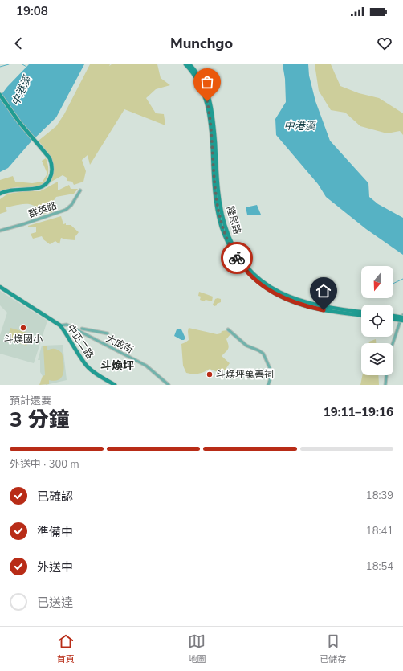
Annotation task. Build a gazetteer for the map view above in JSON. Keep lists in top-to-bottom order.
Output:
{
  "streets": {
    "main road": ["隆恩路", "中正二路"],
    "street": ["群英路", "大成街"]
  },
  "crossings": [
    ["中正二路", "大成街"]
  ],
  "districts": ["斗煥坪"],
  "water": ["中港溪"],
  "places": ["斗煥國小", "斗煥坪萬善祠"],
  "north": "bottom",
  "page": {
    "status": "19:08",
    "header": "Munchgo",
    "heading": ["3 分鐘", "預計還要", "19:11–19:16"],
    "bar": "外送中 · 300 m",
    "list": [
      ["已確認", "18:39"],
      ["準備中", "18:41"],
      ["外送中", "18:54"],
      "已送達"
    ],
    "tabs": ["首頁", "地圖", "已儲存"]
  }
}
